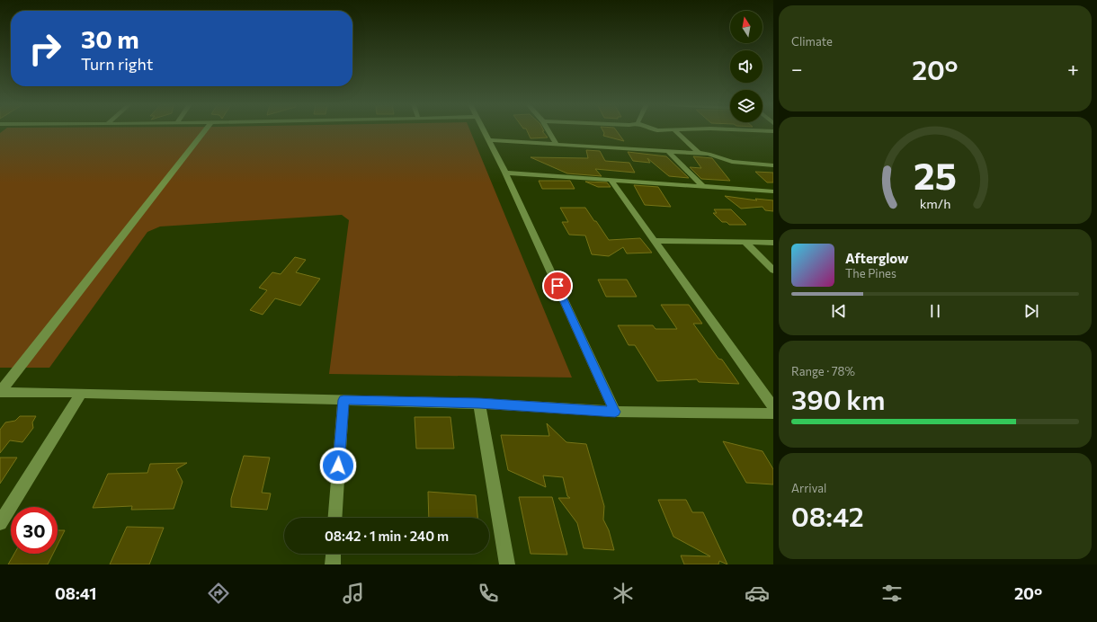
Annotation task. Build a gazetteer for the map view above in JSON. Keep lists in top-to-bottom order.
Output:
{
  "north": "top",
  "page": {
    "tile": [
      "Climate",
      ["Range · 78%", "390 km"],
      ["Arrival", "08:42"]
    ],
    "turn": ["30 m", "Turn right"],
    "heat": ["−", "20°", "+"],
    "song": ["Afterglow", "The Pines"],
    "limit": "30",
    "trip": "08:42 · 1 min · 240 m",
    "tabs": ["08:41", "20°"],
    "gauge": ["25", "km/h"]
  }
}
